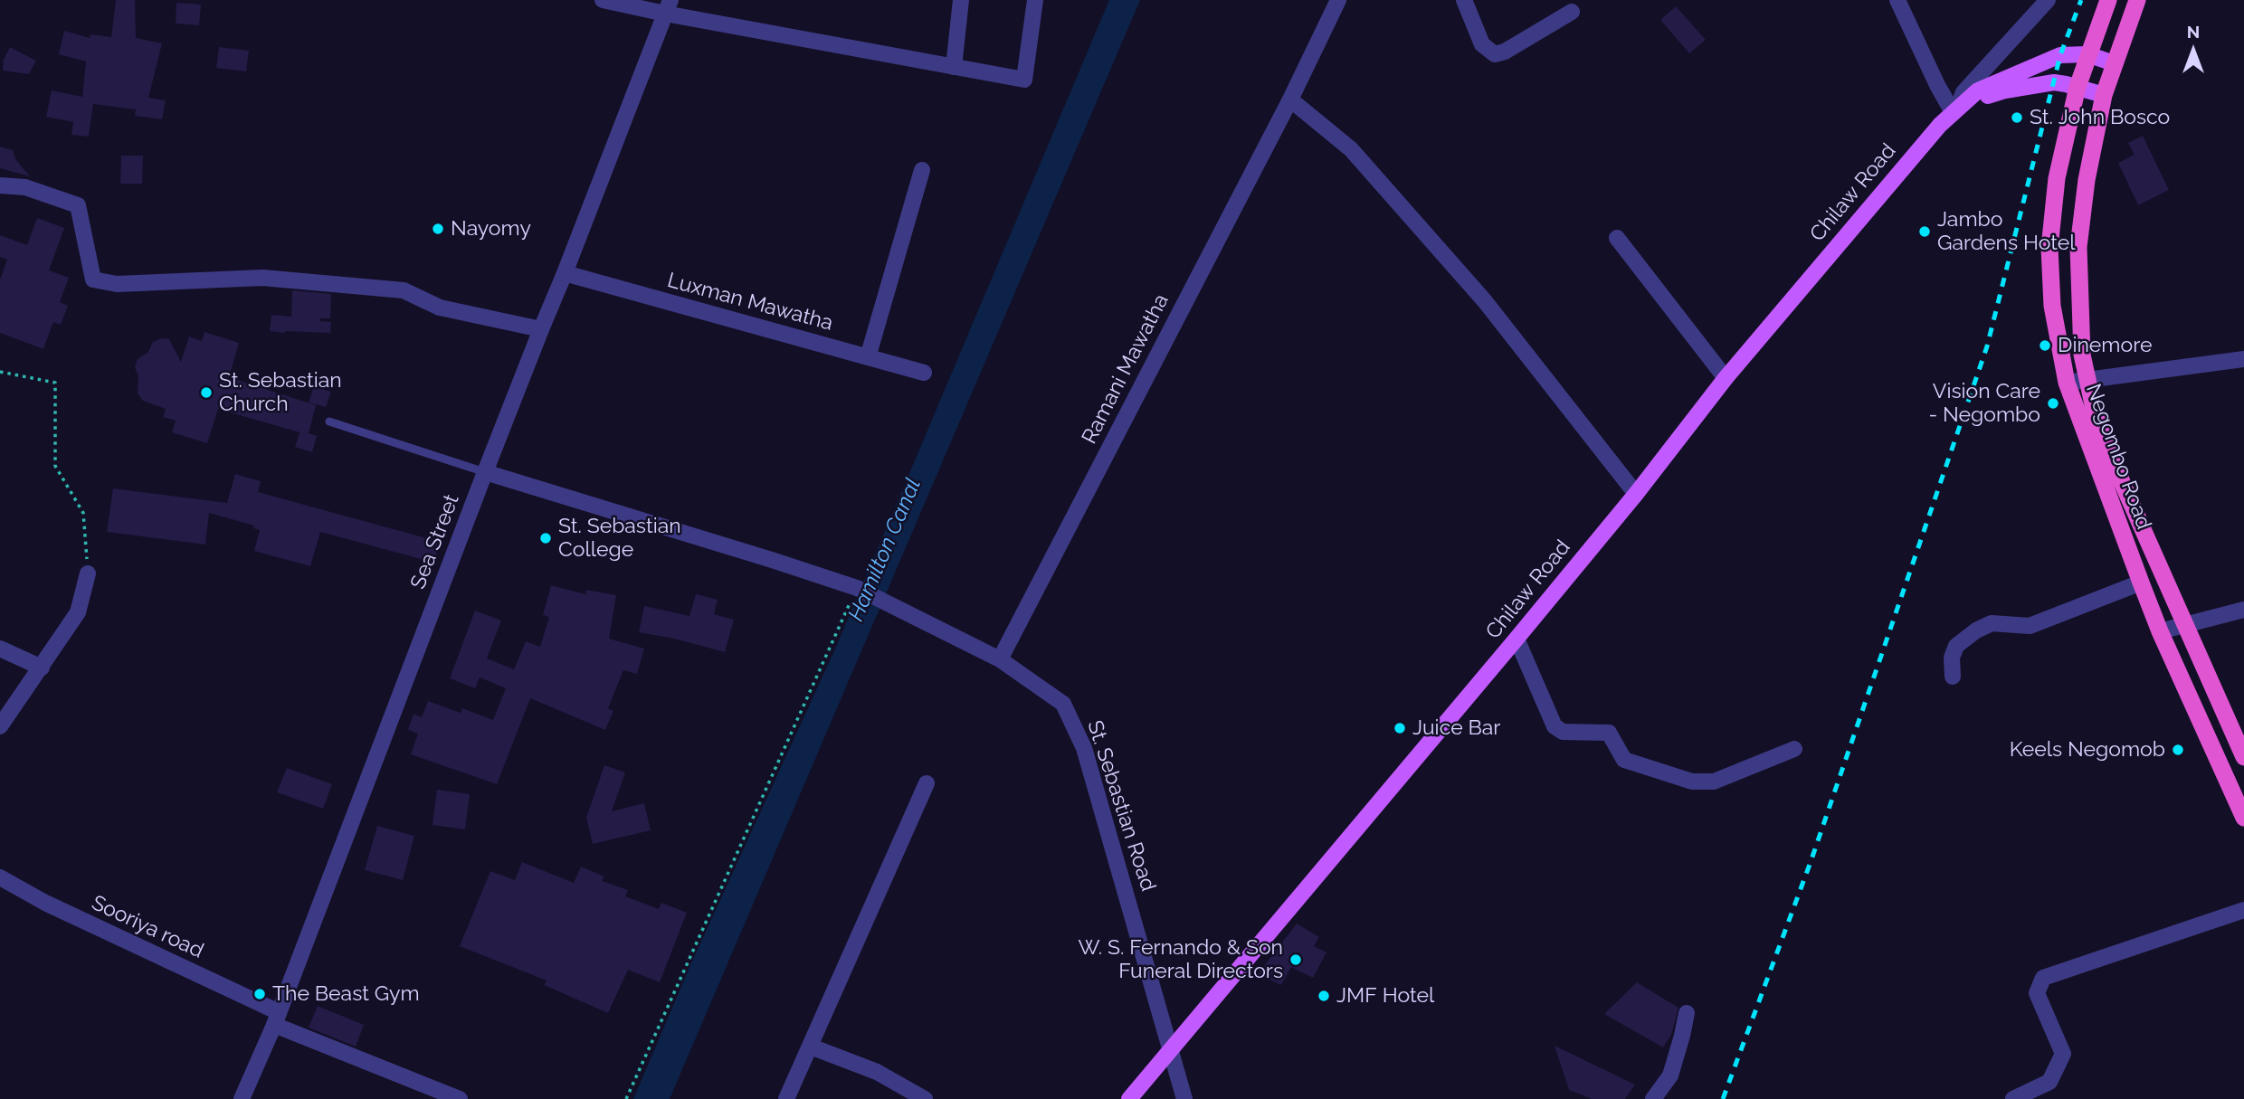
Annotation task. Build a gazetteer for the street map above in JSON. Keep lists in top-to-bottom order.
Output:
{
  "streets": {
    "highway": ["Negombo Road"],
    "main road": ["Chilaw Road"],
    "street": [
      "Luxman Mawatha",
      "Ramani Mawatha",
      "Sea Street",
      "St. Sebastian Road",
      "Sooriya road"
    ]
  },
  "crossings": [
    ["Chilaw Road", "Negombo Road"],
    ["Chilaw Road", "St. Sebastian Road"],
    ["Luxman Mawatha", "Sea Street"],
    ["Ramani Mawatha", "St. Sebastian Road"],
    ["Sea Street", "St. Sebastian Road"],
    ["Sea Street", "Sooriya road"]
  ],
  "water": ["Hamilton Canal"],
  "places": [
    "St. John Bosco",
    "Nayomy",
    "Jambo Gardens Hotel",
    "Dinemore",
    "St. Sebastian Church",
    "Vision Care - Negombo",
    "St. Sebastian College",
    "Juice Bar",
    "Keels Negomob",
    "W. S. Fernando & Son Funeral Directors",
    "The Beast Gym",
    "JMF Hotel"
  ],
  "north": "top"
}
